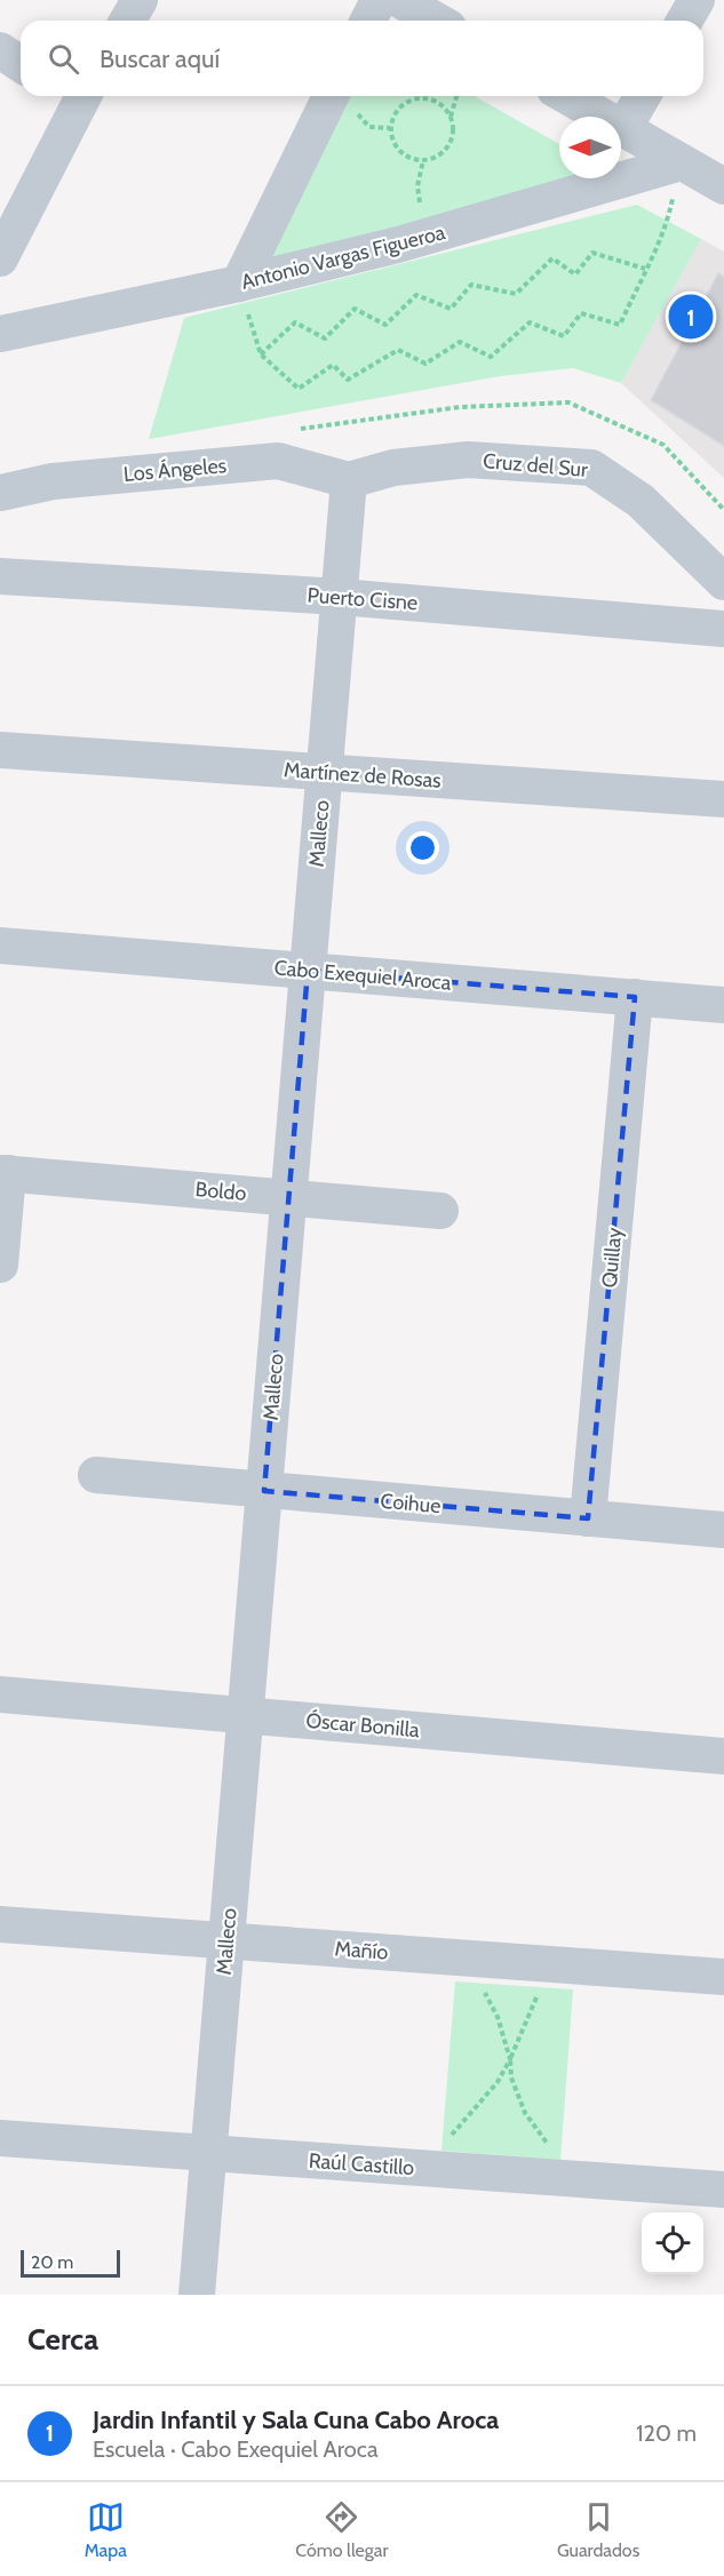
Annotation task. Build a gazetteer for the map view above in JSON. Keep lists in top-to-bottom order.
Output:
{
  "streets": {
    "street": [
      "Antonio Vargas Figueroa",
      "Cruz del Sur",
      "Los Ángeles",
      "Puerto Cisne",
      "Martínez de Rosas",
      "Malleco",
      "Cabo Exequiel Aroca",
      "Boldo",
      "Quillay",
      "Coihue",
      "Óscar Bonilla",
      "Mañío",
      "Raúl Castillo"
    ]
  },
  "crossings": [
    ["Cruz del Sur", "Los Ángeles"],
    ["Cruz del Sur", "Malleco"],
    ["Los Ángeles", "Malleco"],
    ["Puerto Cisne", "Malleco"],
    ["Martínez de Rosas", "Malleco"],
    ["Malleco", "Cabo Exequiel Aroca"],
    ["Malleco", "Boldo"],
    ["Malleco", "Coihue"],
    ["Malleco", "Óscar Bonilla"],
    ["Malleco", "Mañío"],
    ["Malleco", "Raúl Castillo"],
    ["Cabo Exequiel Aroca", "Quillay"],
    ["Quillay", "Coihue"]
  ],
  "scale_bar": "20 m",
  "north": "left",
  "page": {
    "search": "Buscar aquí",
    "pins": "1",
    "scale": "20 m",
    "heading": "Cerca",
    "list": [
      {
        "mark": "1",
        "name": "Jardin Infantil y Sala Cuna Cabo Aroca",
        "note": "Escuela · Cabo Exequiel Aroca",
        "value": "120 m"
      }
    ],
    "nav": ["Mapa", "Cómo llegar", "Guardados"]
  }
}
